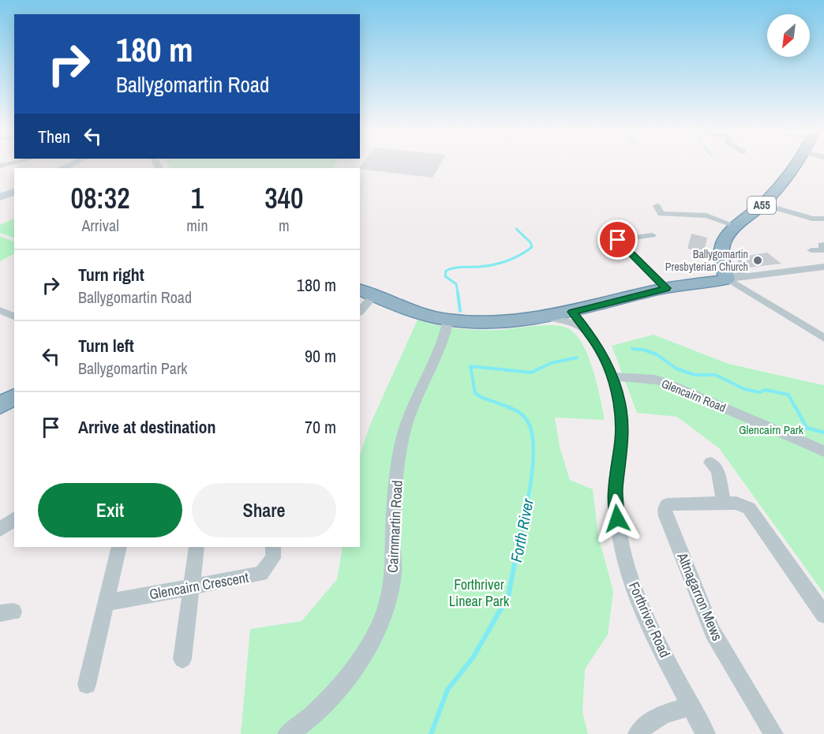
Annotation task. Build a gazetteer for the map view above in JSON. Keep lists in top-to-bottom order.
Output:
{
  "streets": {
    "highway": ["A55"],
    "street": [
      "Glencairn Road",
      "Cairnmartin Road",
      "Glencairn Crescent",
      "Altnagarron Mews",
      "Forthriver Road"
    ]
  },
  "crossings": [
    ["Glencairn Road", "Forthriver Road"]
  ],
  "water": ["Forth River"],
  "parks": ["Glencairn Park", "Forthriver Linear Park"],
  "places": ["Ballygomartin Presbyterian Church"],
  "north": "bottom left",
  "page": {
    "turn": ["180 m", "Ballygomartin Road"],
    "then": "Then",
    "eta": [
      "08:32",
      "Arrival",
      "1",
      "min",
      "340",
      "m"
    ],
    "list": [
      {
        "name": "Turn right",
        "note": "Ballygomartin Road",
        "value": "180 m"
      },
      {
        "name": "Turn left",
        "note": "Ballygomartin Park",
        "value": "90 m"
      },
      {
        "name": "Arrive at destination",
        "value": "70 m"
      }
    ],
    "buttons": ["Exit", "Share"]
  }
}
